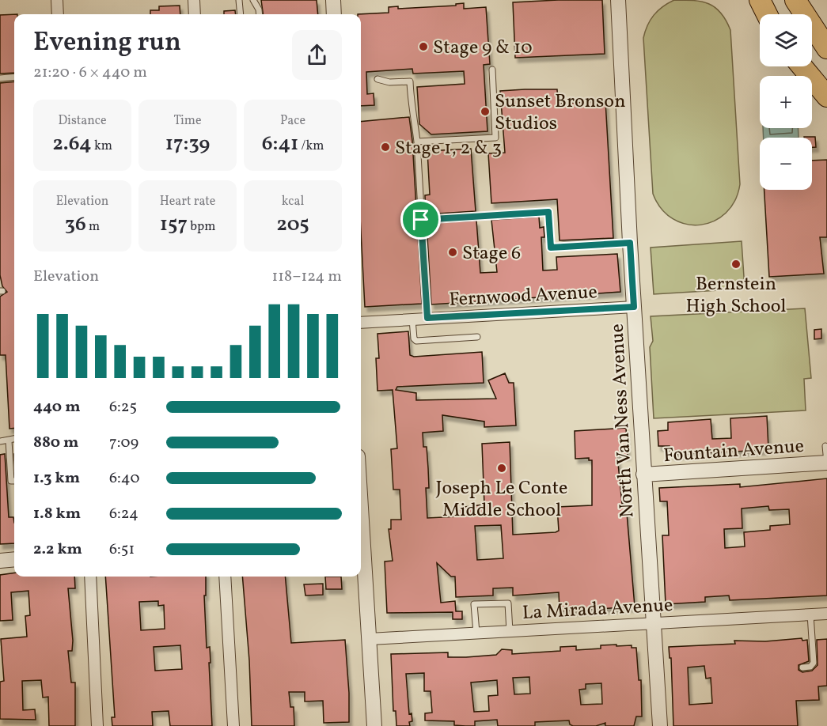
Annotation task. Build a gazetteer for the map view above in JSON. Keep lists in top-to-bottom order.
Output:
{
  "streets": {
    "street": [
      "Fernwood Avenue",
      "North Van Ness Avenue",
      "Fountain Avenue",
      "La Mirada Avenue"
    ]
  },
  "crossings": [
    ["Fernwood Avenue", "North Van Ness Avenue"],
    ["North Van Ness Avenue", "Fountain Avenue"],
    ["North Van Ness Avenue", "La Mirada Avenue"]
  ],
  "places": [
    "Stage 9 & 10",
    "Sunset Bronson Studios",
    "Stage 1, 2 & 3",
    "Stage 6",
    "Bernstein High School",
    "Joseph Le Conte Middle School"
  ],
  "page": {
    "map_buttons": ["+", "−"],
    "heading": ["Evening run", "21:20 · 6 × 440 m"],
    "stats": [
      ["Distance", "2.64 km"],
      ["Time", "17:39"],
      ["Pace", "6:41 /km"],
      ["Elevation", "36 m"],
      ["Heart rate", "157 bpm"],
      ["kcal", "205"]
    ],
    "chart": ["Elevation", "118–124 m"],
    "list": [
      {
        "name": "440 m",
        "note": "6:25"
      },
      {
        "name": "880 m",
        "note": "7:09"
      },
      {
        "name": "1.3 km",
        "note": "6:40"
      },
      {
        "name": "1.8 km",
        "note": "6:24"
      },
      {
        "name": "2.2 km",
        "note": "6:51"
      }
    ]
  }
}
